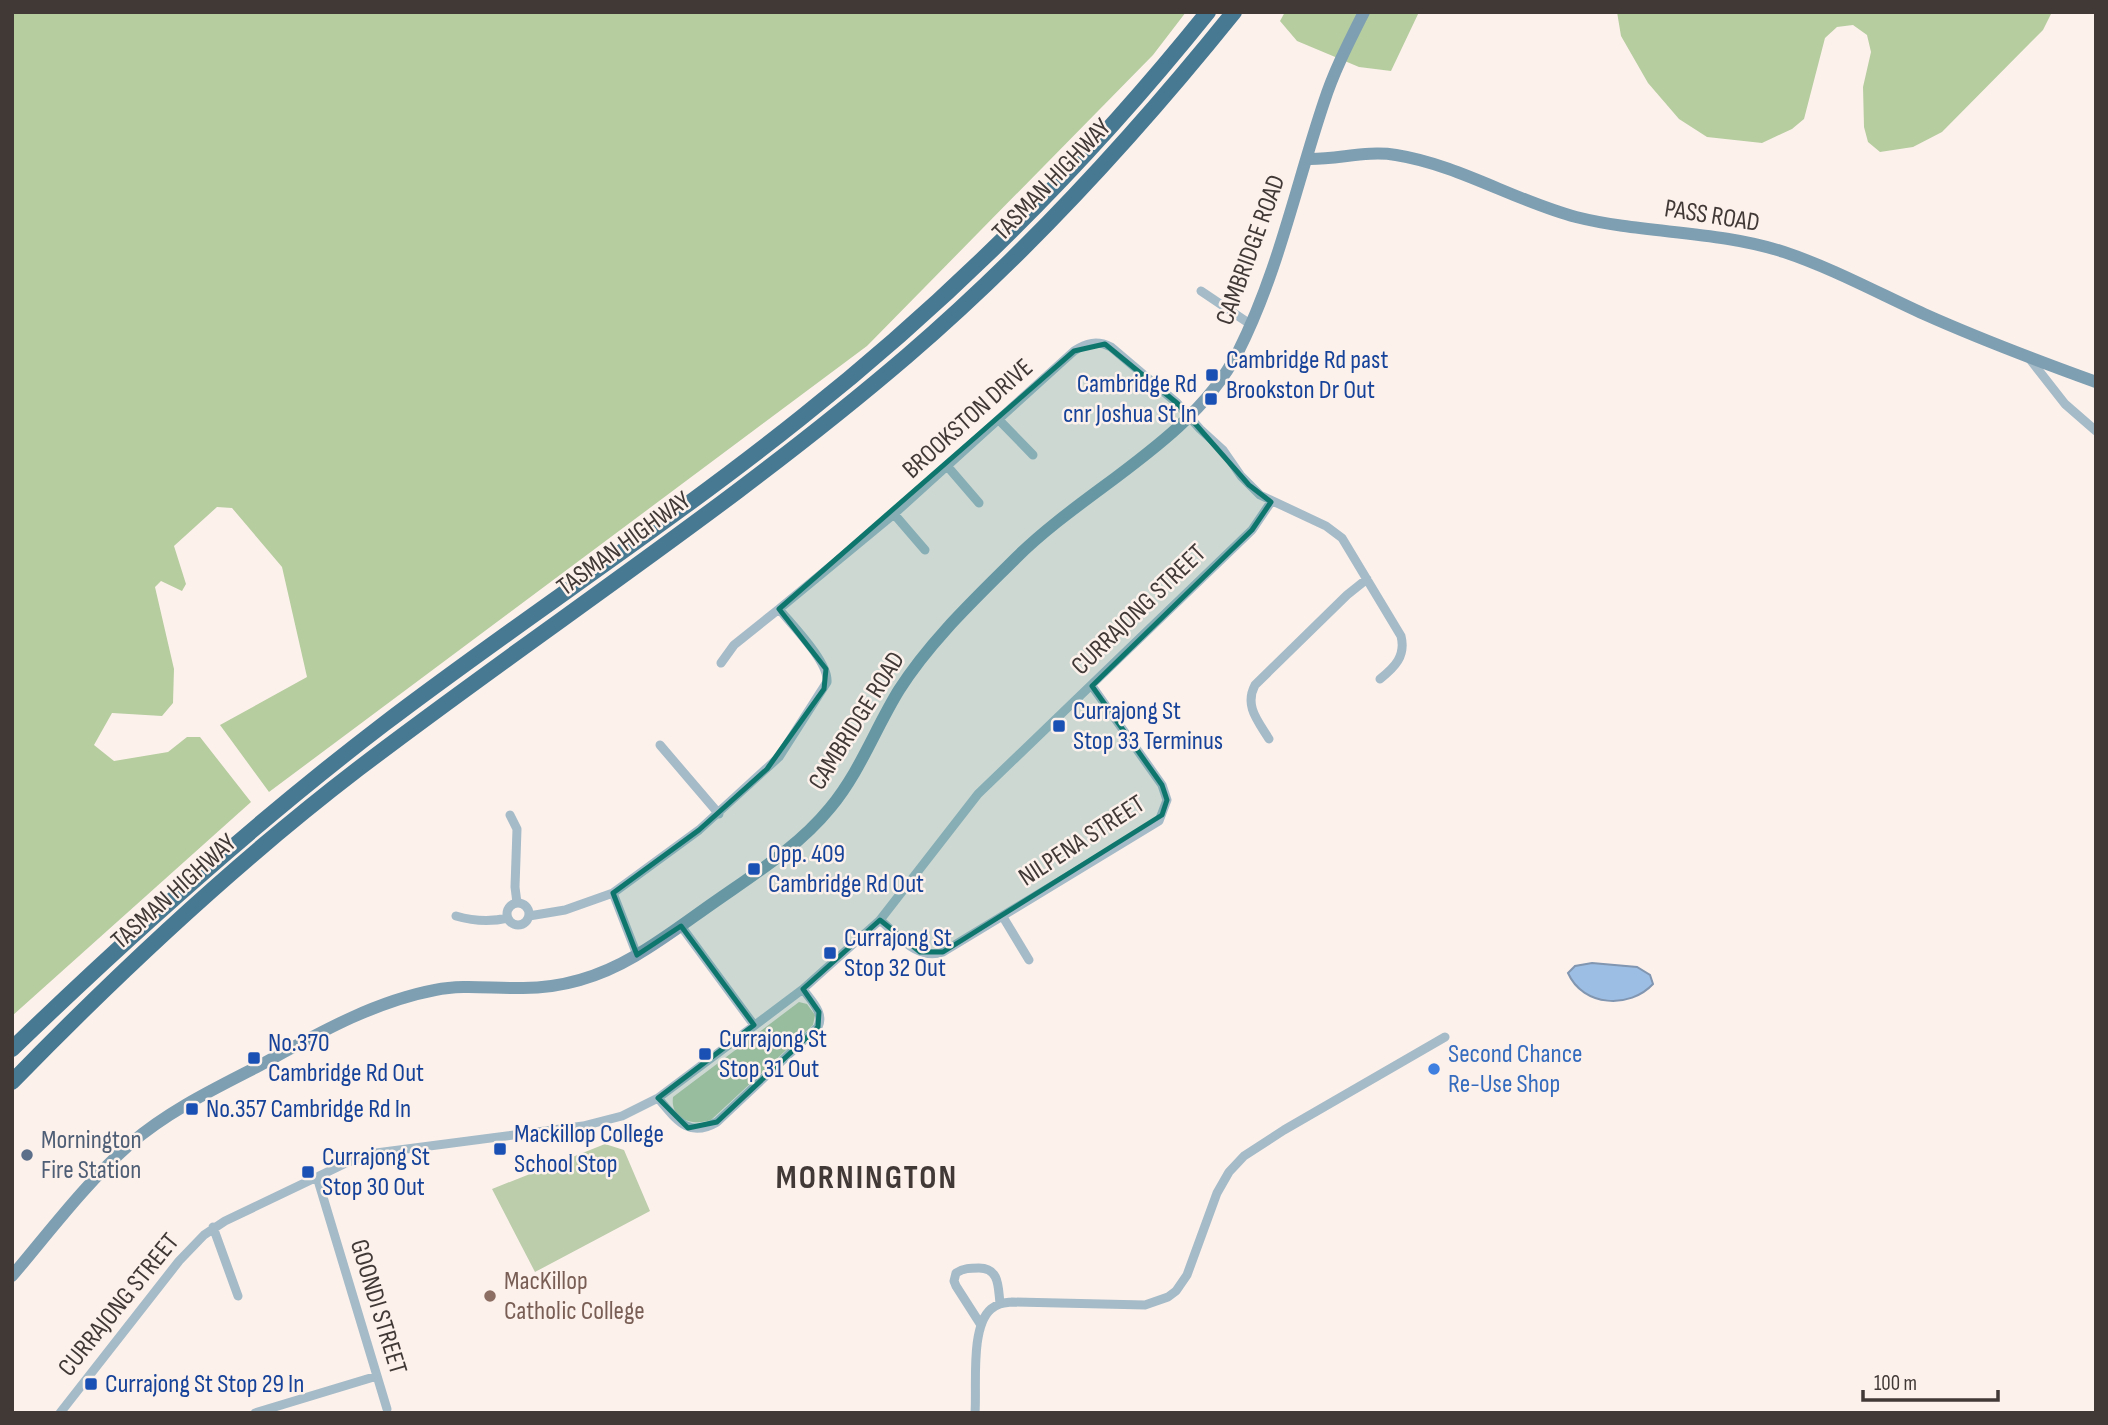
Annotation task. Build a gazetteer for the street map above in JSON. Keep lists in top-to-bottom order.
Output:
{
  "streets": {
    "highway": ["TASMAN HIGHWAY"],
    "main road": ["PASS ROAD", "CAMBRIDGE ROAD"],
    "street": [
      "BROOKSTON DRIVE",
      "CURRAJONG STREET",
      "NILPENA STREET",
      "GOONDI STREET"
    ]
  },
  "crossings": [
    ["PASS ROAD", "CAMBRIDGE ROAD"],
    ["CAMBRIDGE ROAD", "BROOKSTON DRIVE"],
    ["CURRAJONG STREET", "NILPENA STREET"],
    ["CURRAJONG STREET", "GOONDI STREET"]
  ],
  "districts": ["MORNINGTON"],
  "places": {
    "transit": [
      "Cambridge Rd past Brookston Dr Out",
      "Cambridge Rd cnr Joshua St In",
      "Currajong St Stop 33 Terminus",
      "Opp. 409 Cambridge Rd Out",
      "Currajong St Stop 32 Out",
      "Currajong St Stop 31 Out",
      "No.370 Cambridge Rd Out",
      "No.357 Cambridge Rd In",
      "Mackillop College School Stop",
      "Currajong St Stop 30 Out",
      "Currajong St Stop 29 In"
    ],
    "other": ["Second Chance Re-Use Shop", "Mornington Fire Station", "MacKillop Catholic College"]
  },
  "scale_bar": "100 m"
}
